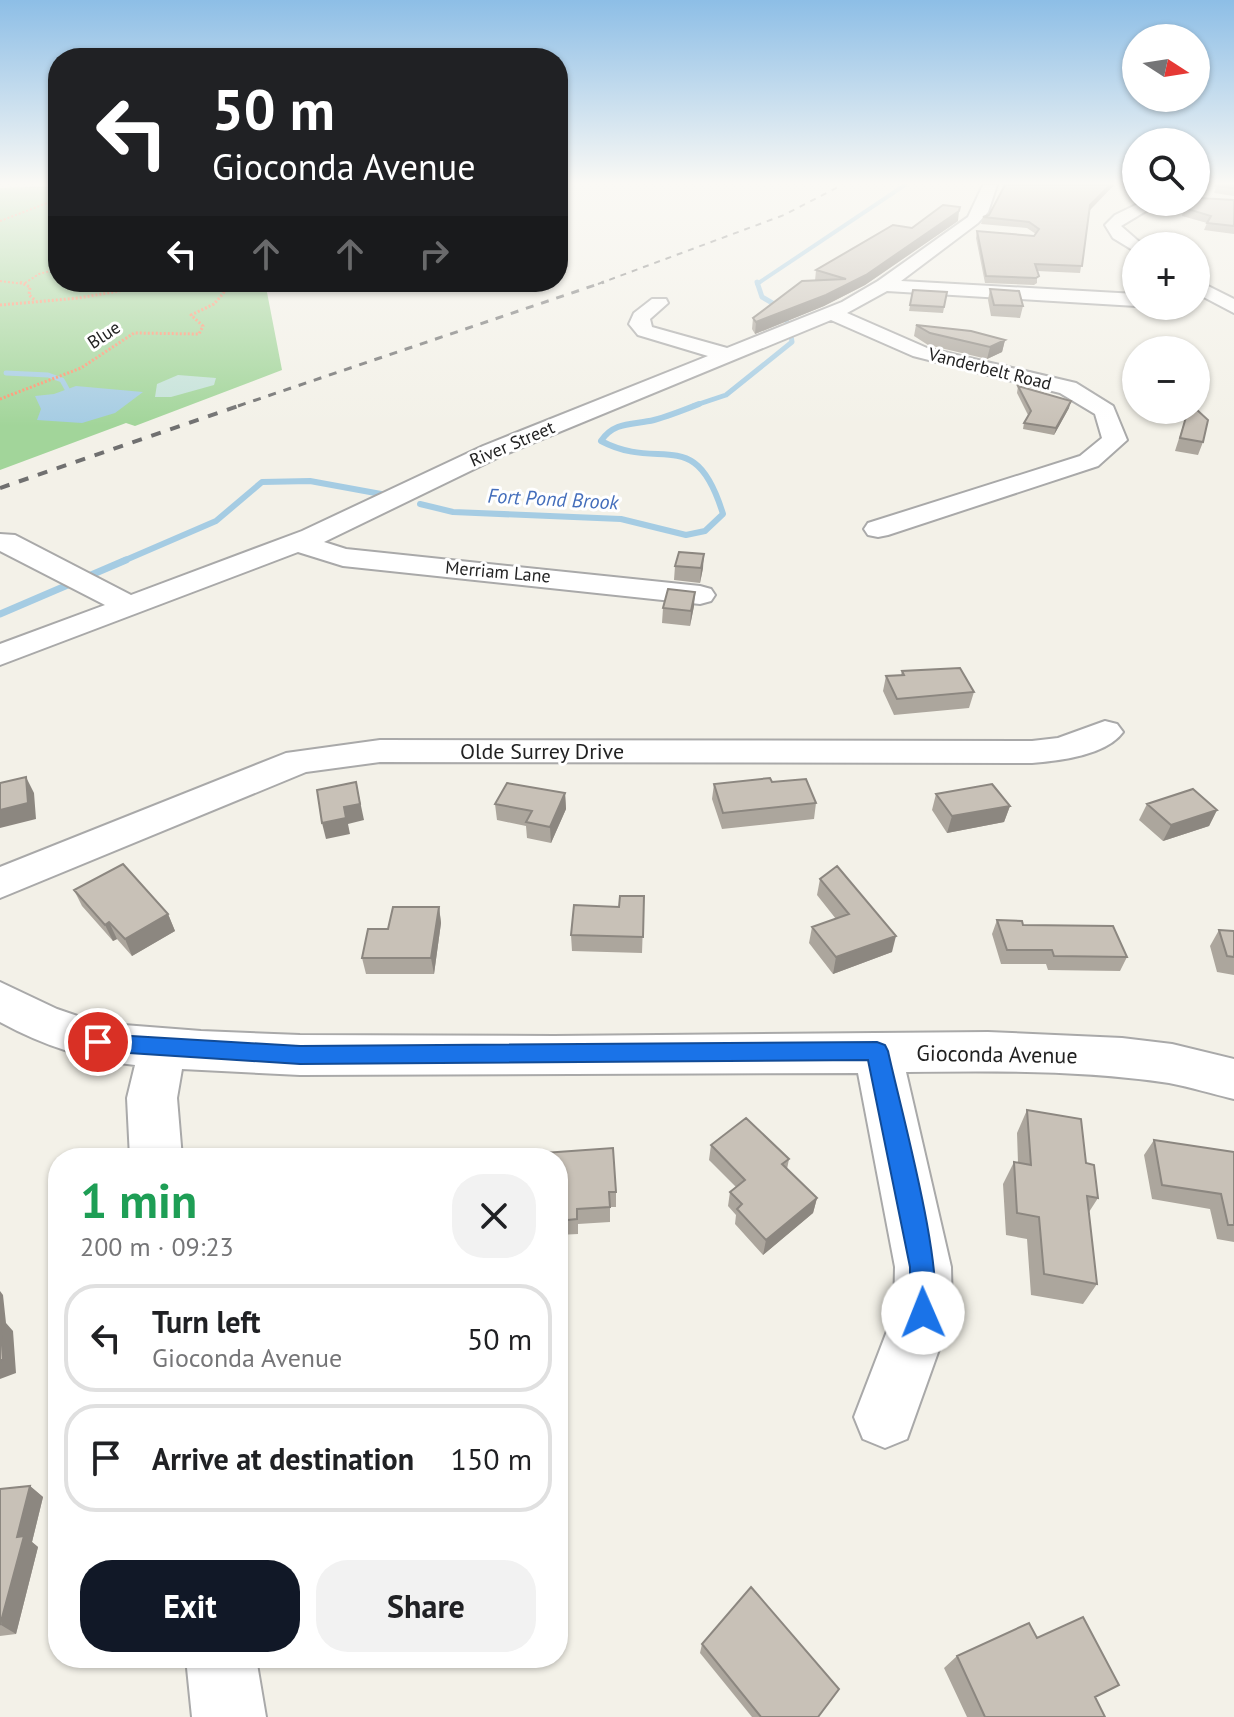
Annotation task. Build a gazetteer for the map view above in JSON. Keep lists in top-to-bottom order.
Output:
{
  "streets": {
    "street": [
      "Vanderbelt Road",
      "River Street",
      "Merriam Lane",
      "Olde Surrey Drive",
      "Gioconda Avenue"
    ],
    "path": ["Blue"]
  },
  "crossings": [
    ["Vanderbelt Road", "River Street"],
    ["River Street", "Merriam Lane"]
  ],
  "water": ["Fort Pond Brook"],
  "north": "right",
  "page": {
    "map_buttons": ["+", "−"],
    "turn": ["50 m", "Gioconda Avenue"],
    "heading": ["1 min", "200 m · 09:23"],
    "list": [
      {
        "name": "Turn left",
        "note": "Gioconda Avenue",
        "value": "50 m"
      },
      {
        "name": "Arrive at destination",
        "value": "150 m"
      }
    ],
    "buttons": ["Exit", "Share"]
  }
}
